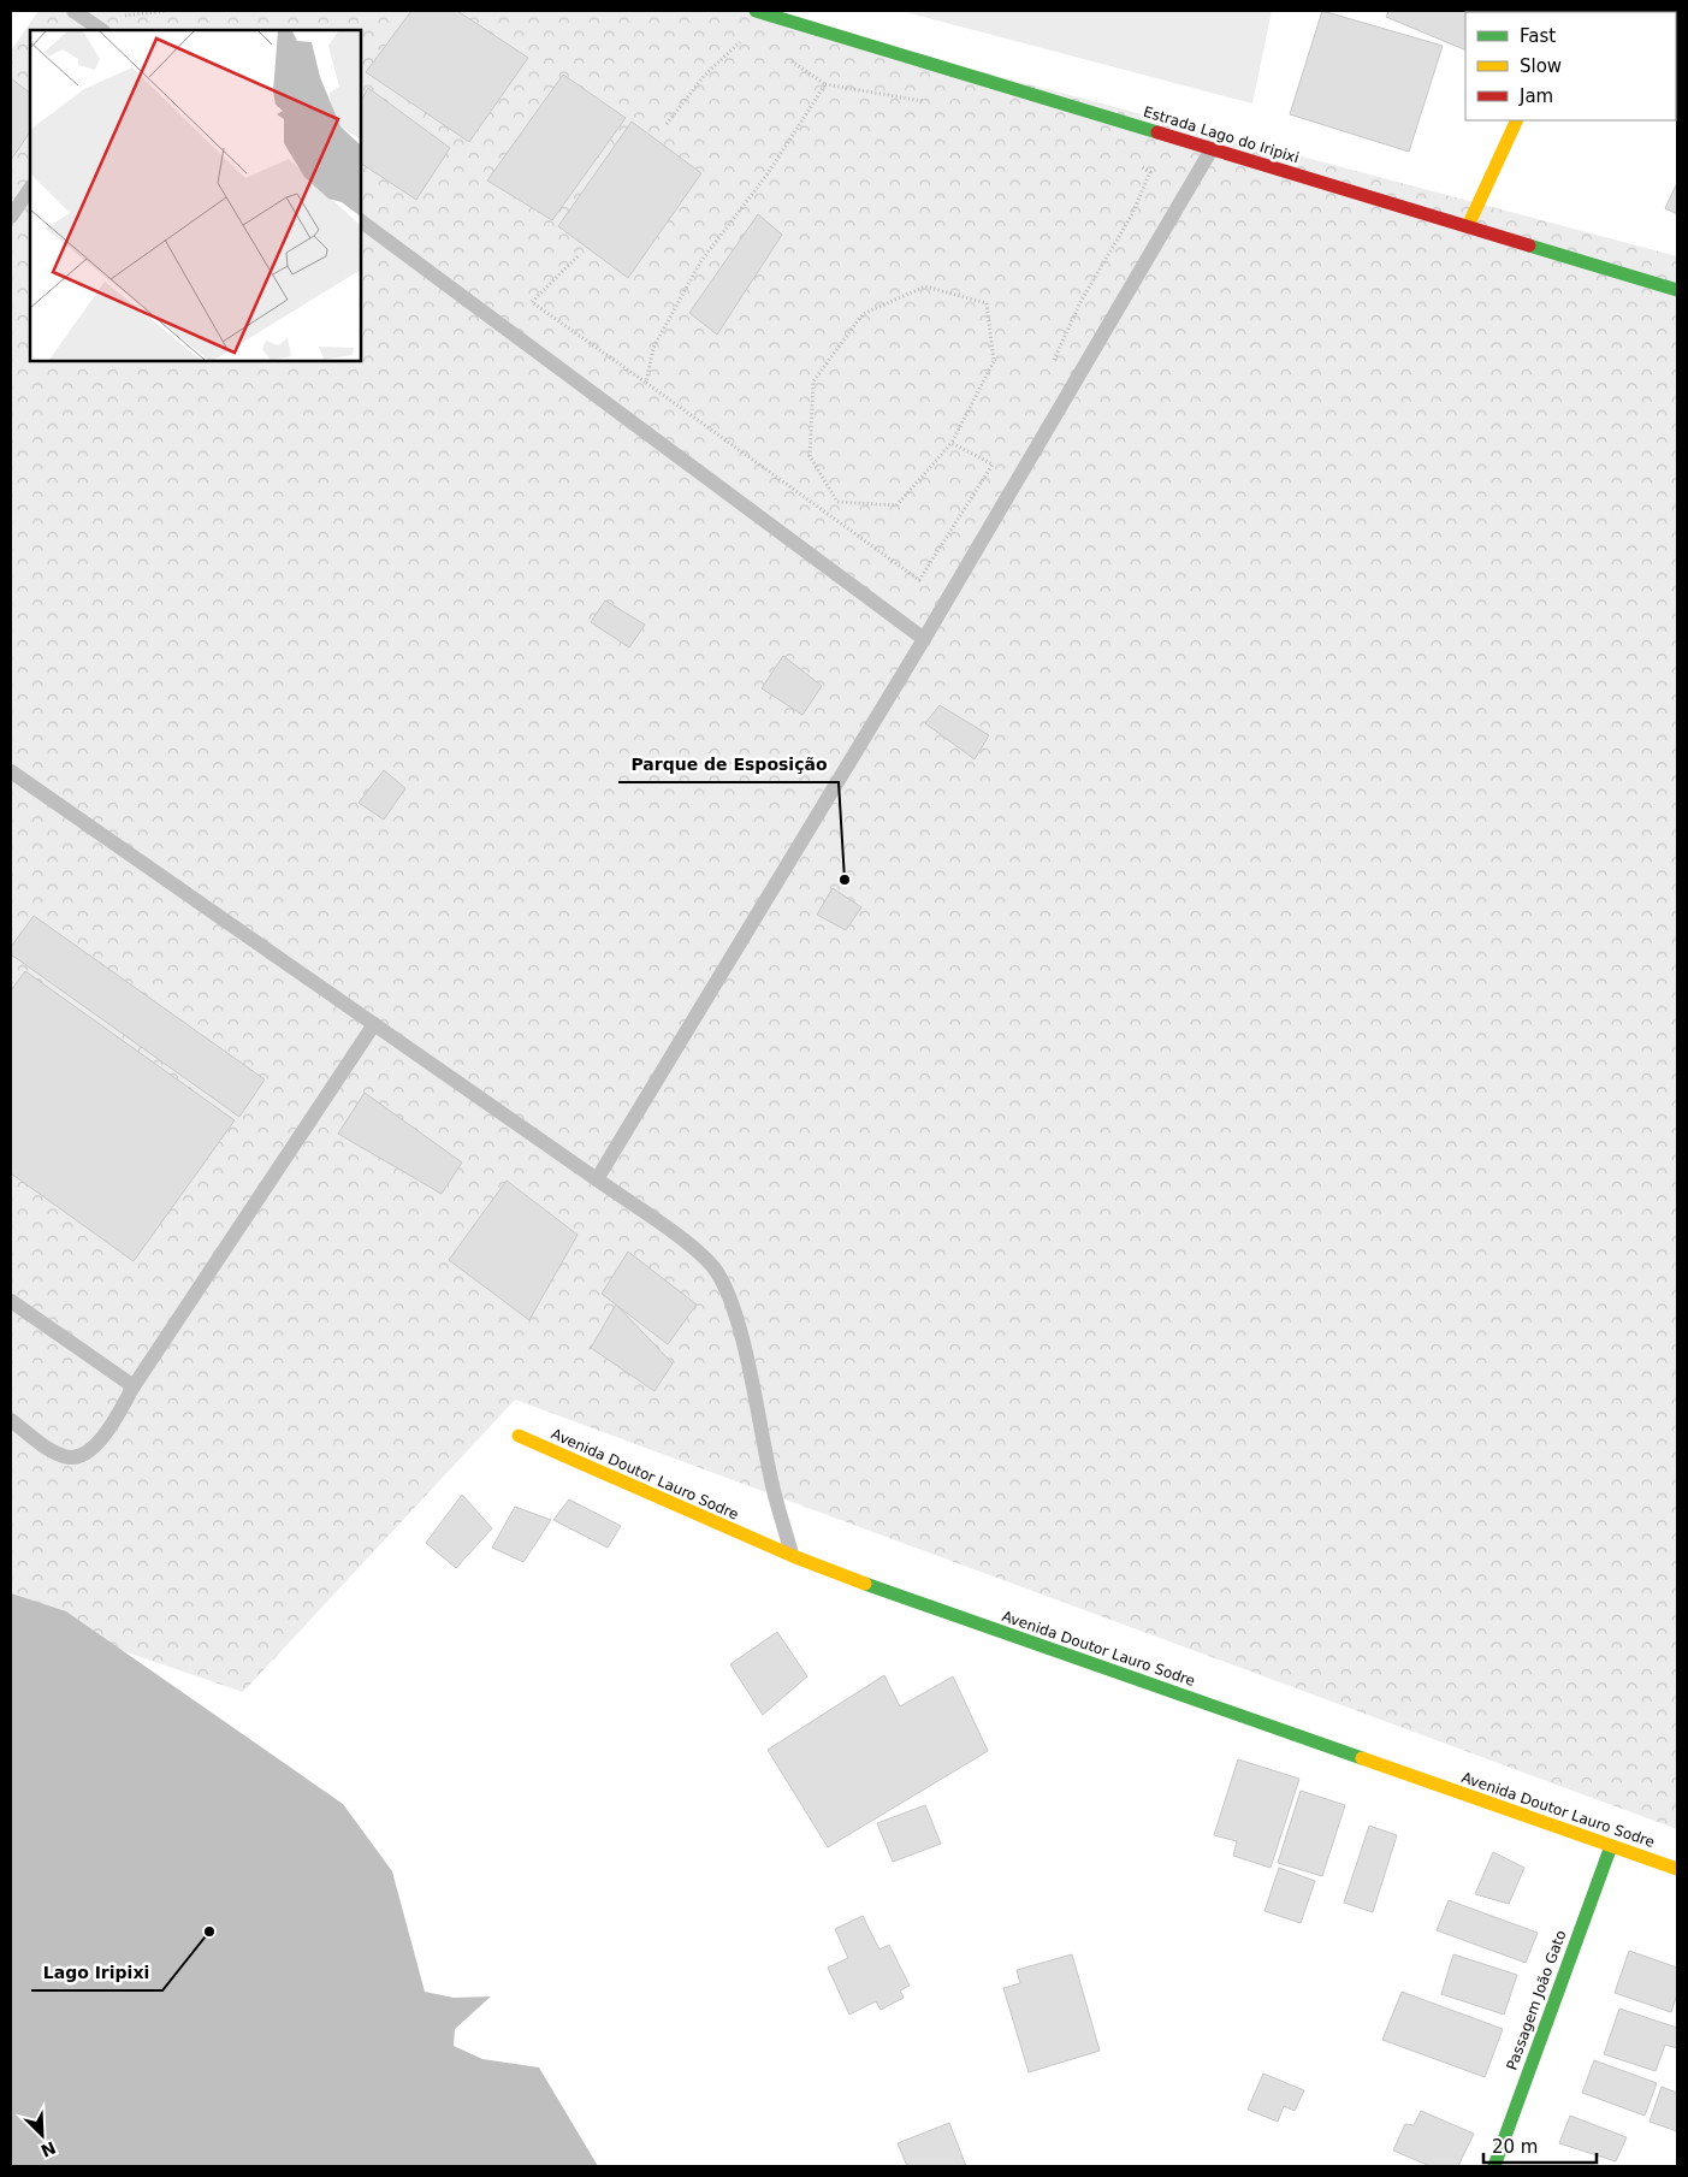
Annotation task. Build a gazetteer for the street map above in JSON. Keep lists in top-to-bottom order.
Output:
{
  "streets": {
    "street": ["Estrada Lago do Iripixi", "Avenida Doutor Lauro Sodre", "Passagem João Gato"]
  },
  "crossings": [
    ["Avenida Doutor Lauro Sodre", "Passagem João Gato"]
  ],
  "places": ["Parque de Esposição", "Lago Iripixi"],
  "legend": ["Fast", "Slow", "Jam"],
  "scale_bar": "20 m",
  "north": "bottom right"
}
